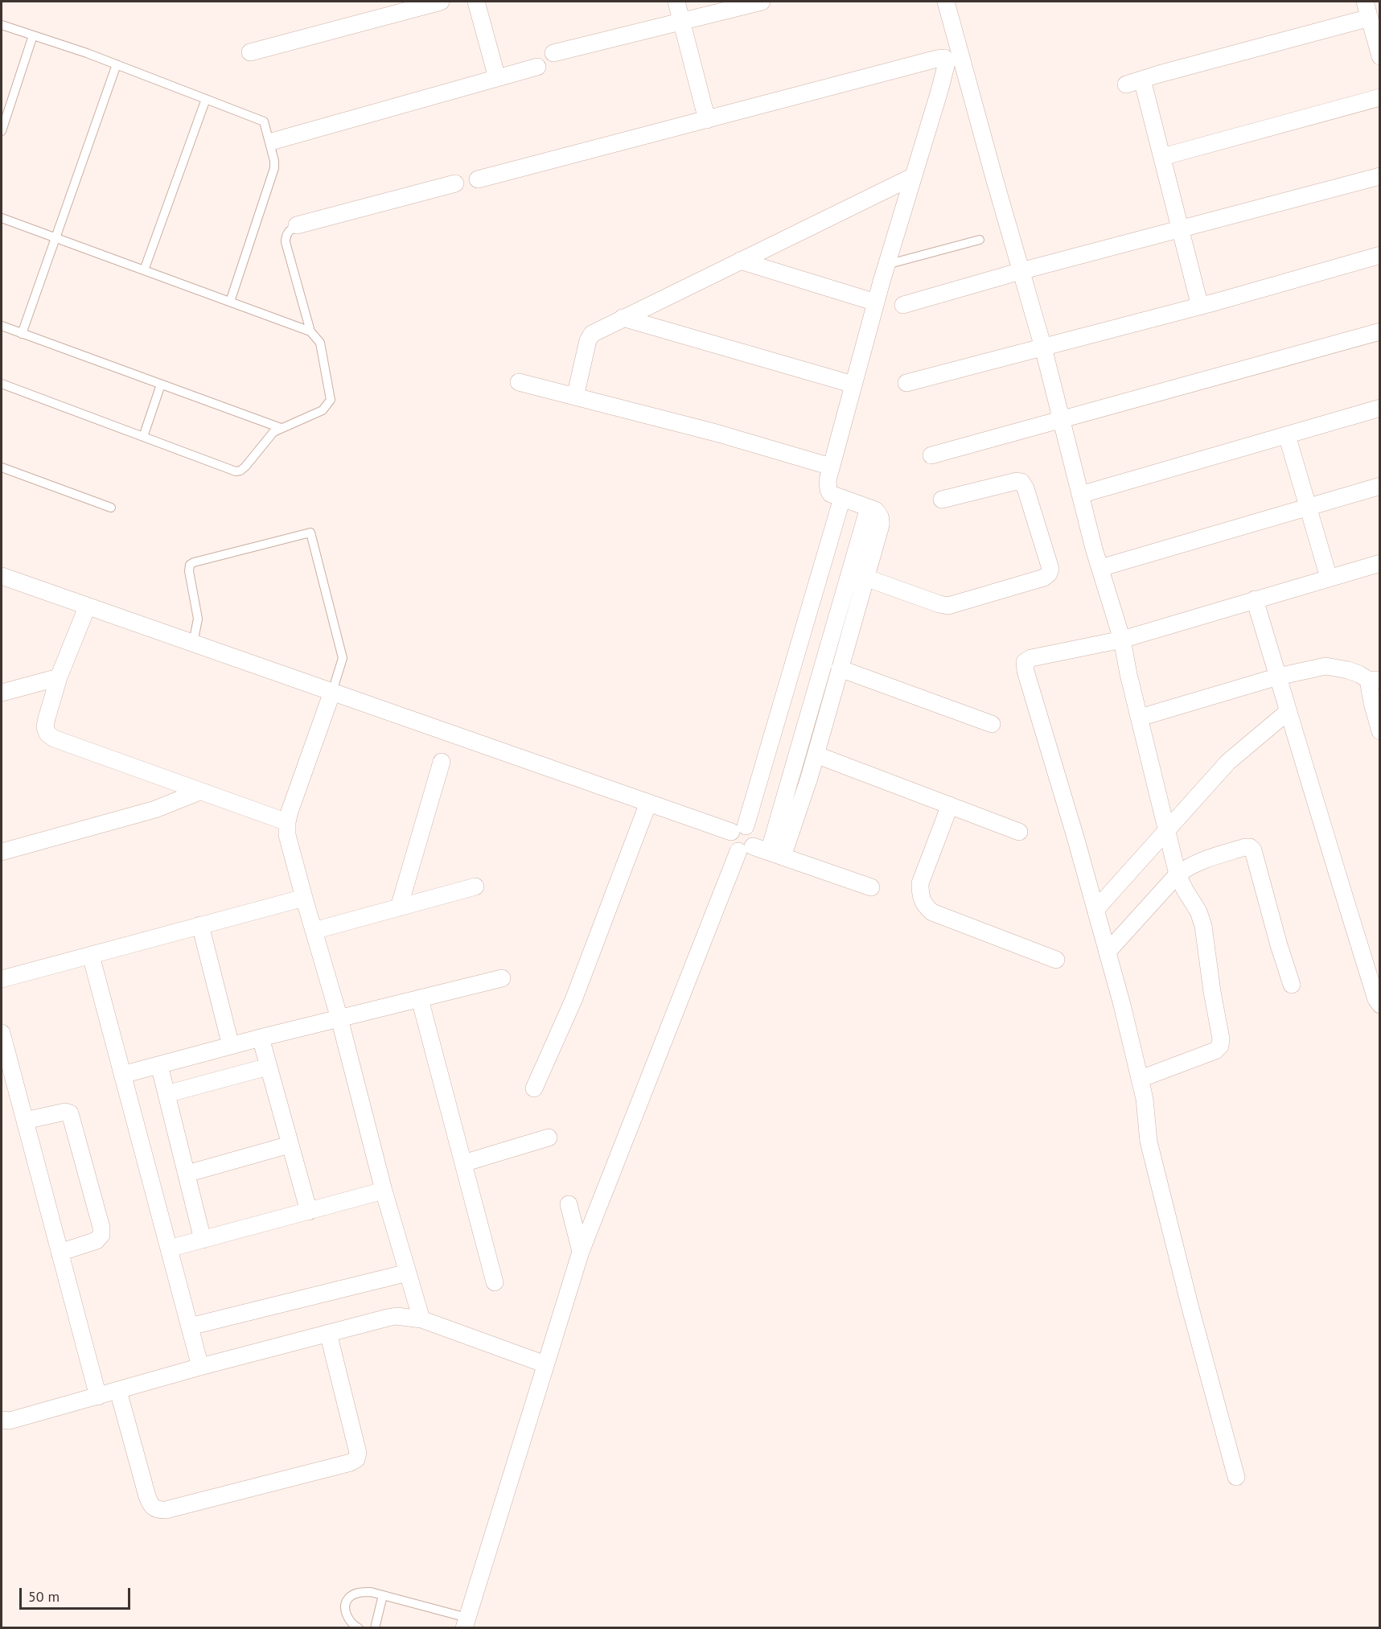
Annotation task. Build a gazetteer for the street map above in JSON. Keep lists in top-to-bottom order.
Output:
{
  "scale_bar": "50 m"
}
